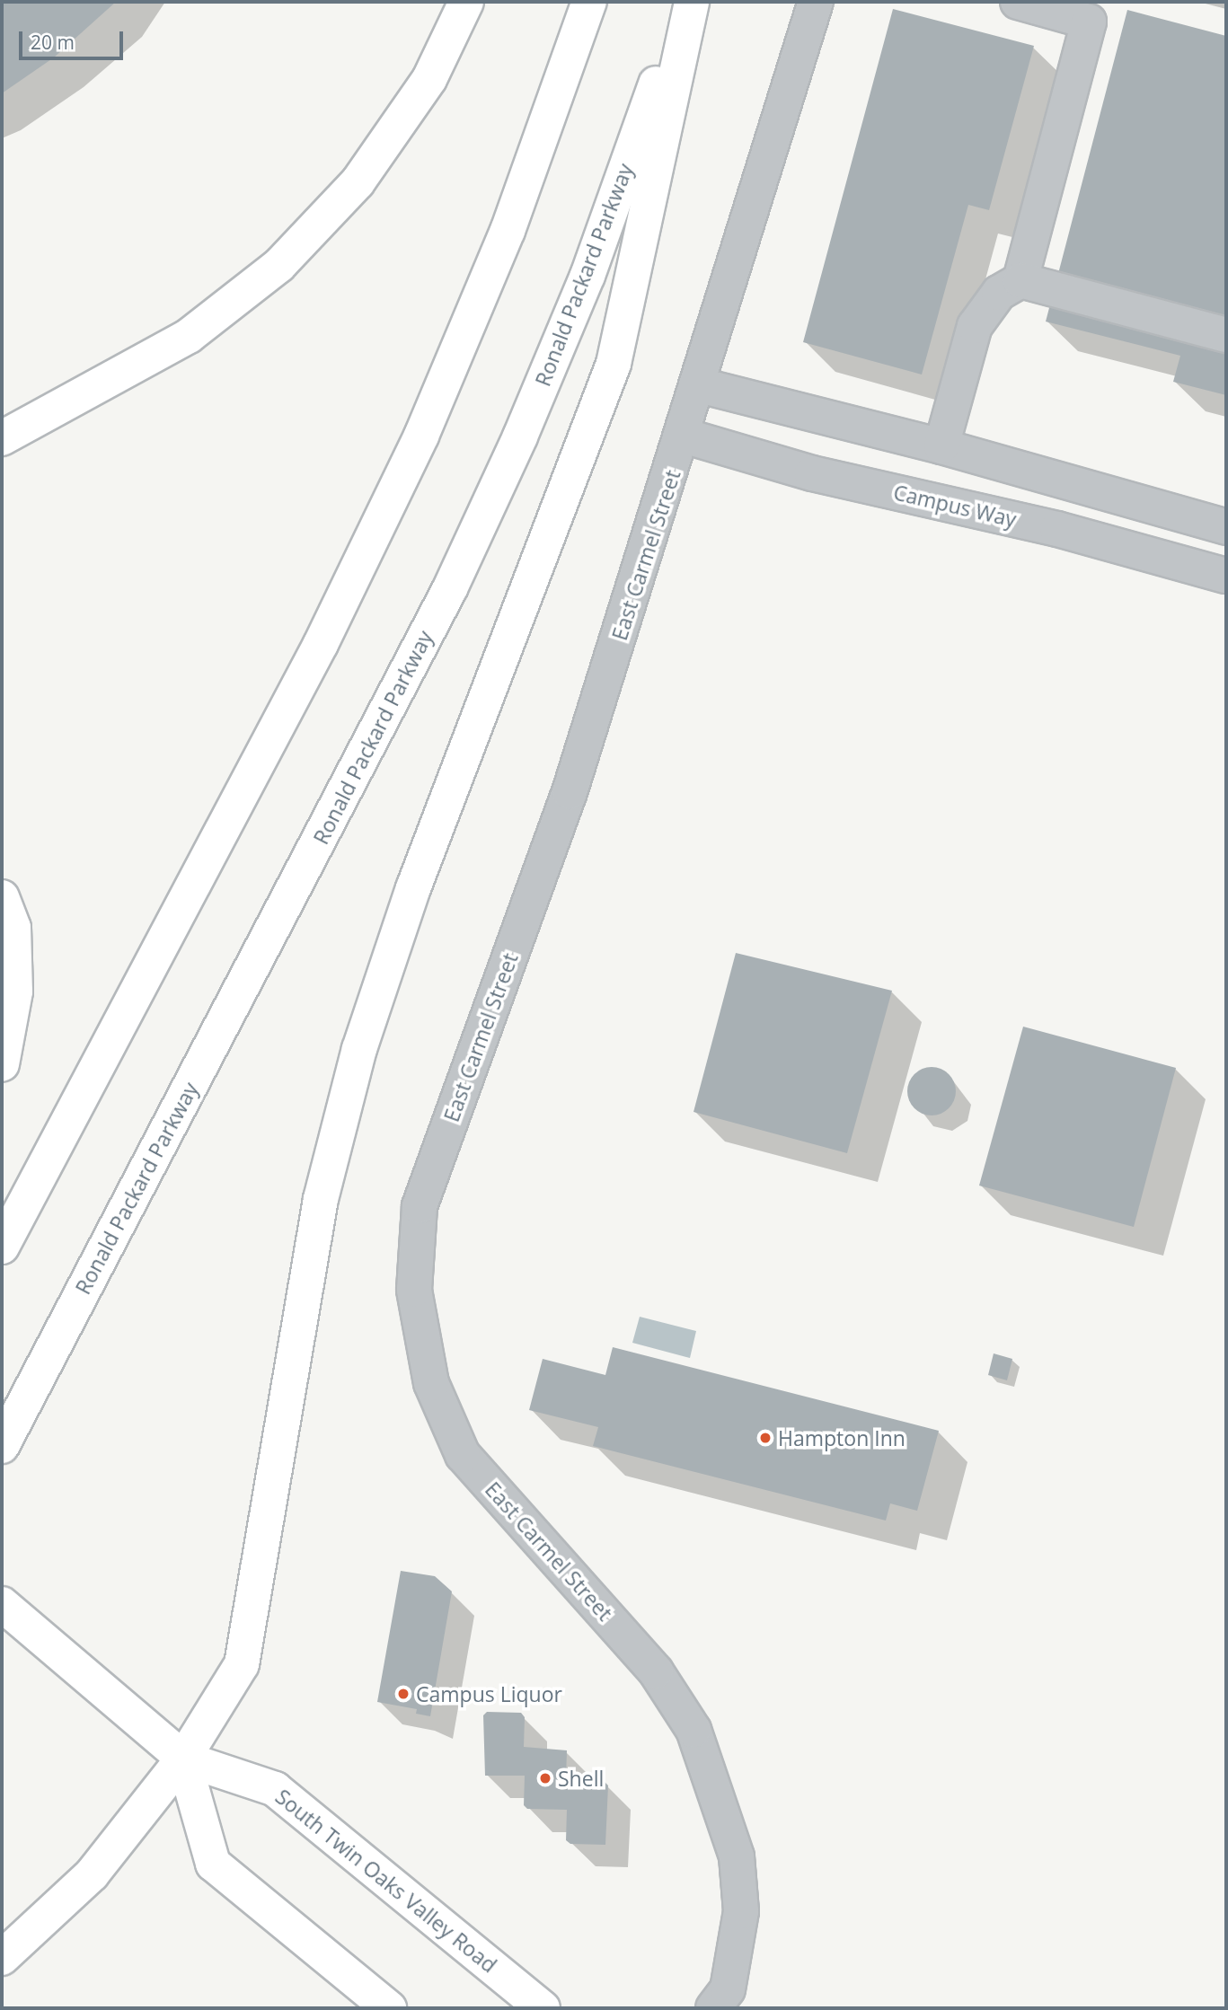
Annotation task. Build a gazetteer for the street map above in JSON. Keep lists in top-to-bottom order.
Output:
{
  "streets": {
    "main road": ["Ronald Packard Parkway", "South Twin Oaks Valley Road"],
    "street": ["Campus Way", "East Carmel Street"]
  },
  "crossings": [
    ["Campus Way", "East Carmel Street"]
  ],
  "places": ["Hampton Inn", "Campus Liquor", "Shell"],
  "scale_bar": "20 m"
}
